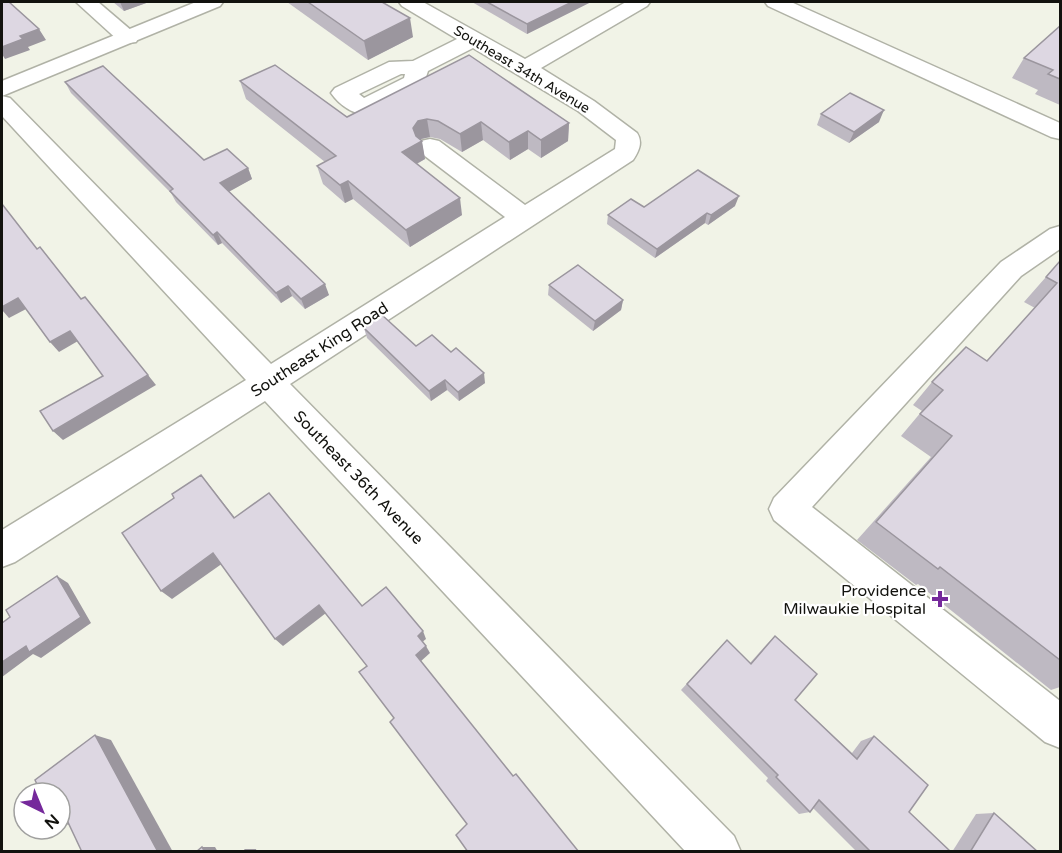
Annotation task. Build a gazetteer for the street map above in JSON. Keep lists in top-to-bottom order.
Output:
{
  "streets": {
    "street": ["Southeast 34th Avenue", "Southeast King Road", "Southeast 36th Avenue"]
  },
  "crossings": [
    ["Southeast 34th Avenue", "Southeast King Road"],
    ["Southeast King Road", "Southeast 36th Avenue"]
  ],
  "places": {
    "health": ["Providence Milwaukie Hospital"]
  },
  "north": "bottom right"
}
